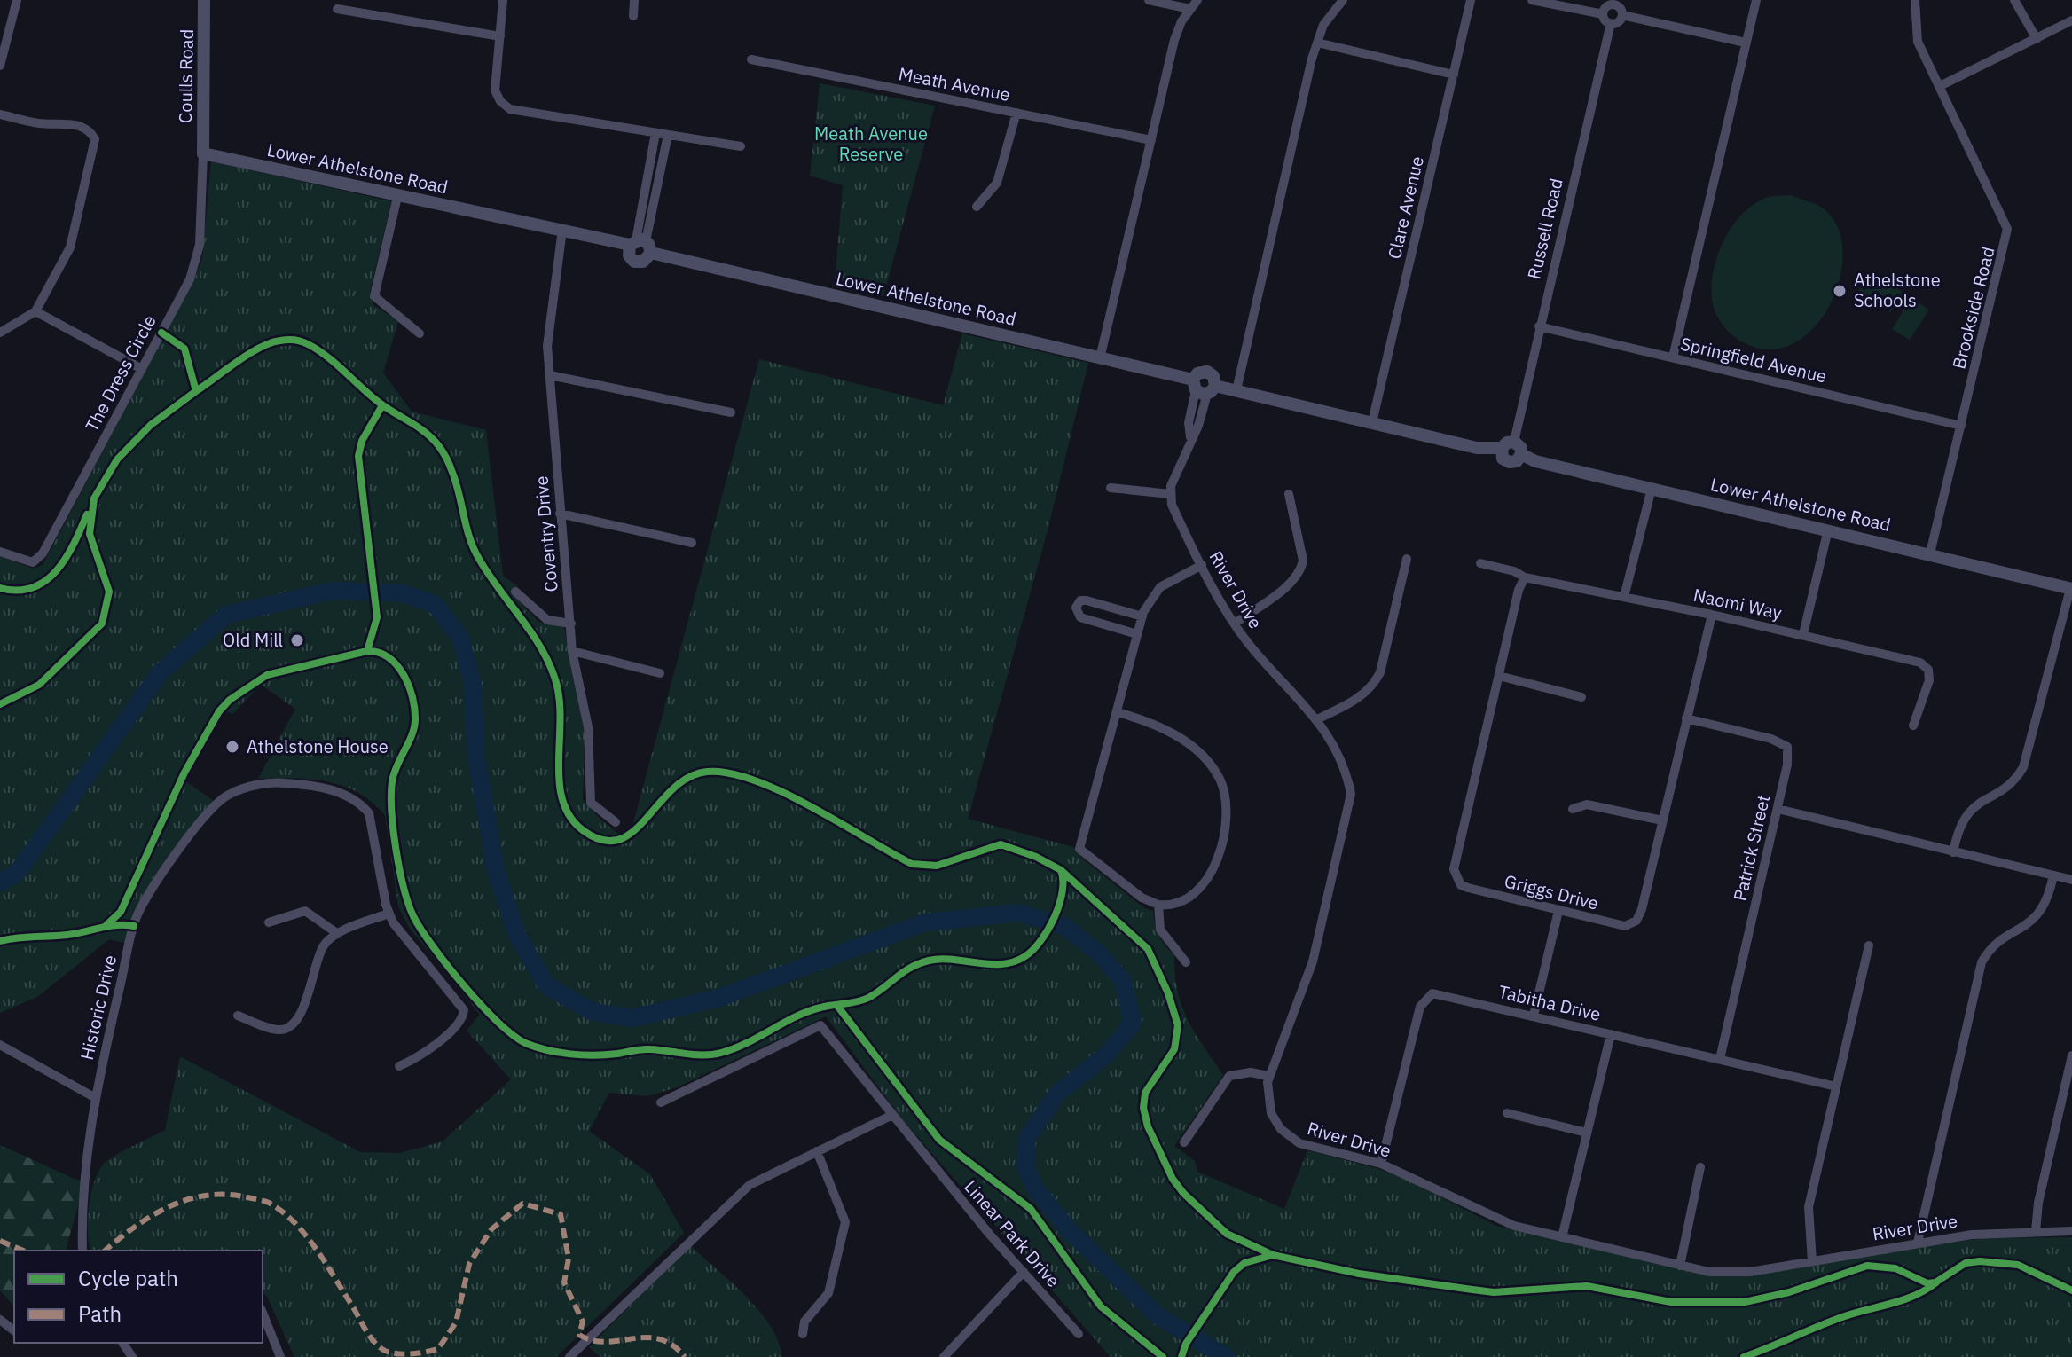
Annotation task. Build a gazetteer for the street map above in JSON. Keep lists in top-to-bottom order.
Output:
{
  "streets": {
    "street": [
      "Coulls Road",
      "Meath Avenue",
      "Lower Athelstone Road",
      "Clare Avenue",
      "Russell Road",
      "Brookside Road",
      "Springfield Avenue",
      "The Dress Circle",
      "Coventry Drive",
      "River Drive",
      "Naomi Way",
      "Patrick Street",
      "Griggs Drive",
      "Tabitha Drive",
      "Historic Drive",
      "Linear Park Drive"
    ]
  },
  "crossings": [
    ["Coulls Road", "Lower Athelstone Road"],
    ["Coulls Road", "The Dress Circle"],
    ["Lower Athelstone Road", "Clare Avenue"],
    ["Lower Athelstone Road", "Russell Road"],
    ["Lower Athelstone Road", "Brookside Road"],
    ["Lower Athelstone Road", "The Dress Circle"],
    ["Lower Athelstone Road", "Coventry Drive"],
    ["Russell Road", "Springfield Avenue"],
    ["Brookside Road", "Springfield Avenue"],
    ["River Drive", "Tabitha Drive"],
    ["Naomi Way", "Griggs Drive"],
    ["Patrick Street", "Griggs Drive"],
    ["Patrick Street", "Tabitha Drive"]
  ],
  "parks": ["Meath Avenue Reserve"],
  "places": ["Athelstone Schools", "Old Mill", "Athelstone House"],
  "legend": ["Cycle path", "Path"]
}
